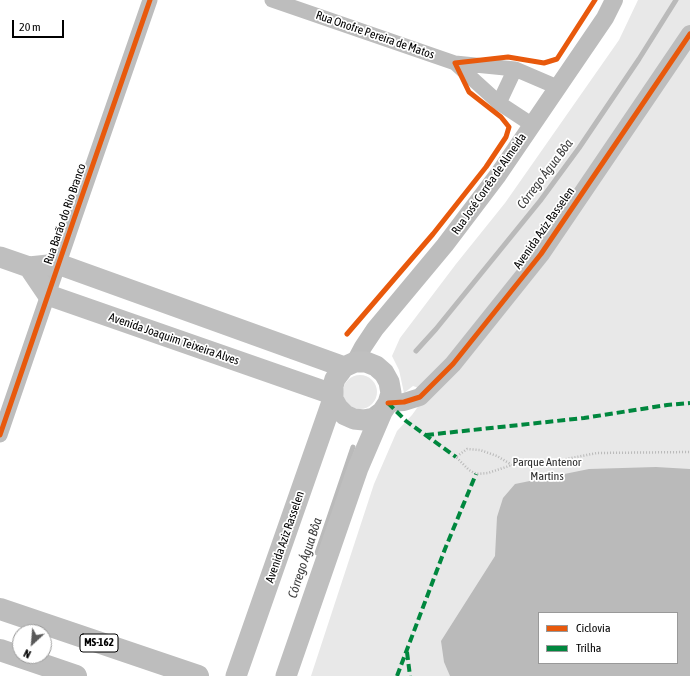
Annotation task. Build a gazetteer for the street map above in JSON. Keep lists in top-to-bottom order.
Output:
{
  "streets": {
    "main road": ["Avenida Aziz Rasselen", "Avenida Joaquim Teixeira Alves", "MS-162"],
    "street": ["Rua Onofre Pereira de Matos", "Rua José Corrêa de Almeida", "Rua Barão do Rio Branco"]
  },
  "crossings": [
    ["Rua Onofre Pereira de Matos", "Rua José Corrêa de Almeida"],
    ["Rua José Corrêa de Almeida", "Avenida Aziz Rasselen"],
    ["Rua José Corrêa de Almeida", "Avenida Joaquim Teixeira Alves"],
    ["Rua Barão do Rio Branco", "Avenida Joaquim Teixeira Alves"],
    ["Avenida Aziz Rasselen", "Avenida Joaquim Teixeira Alves"]
  ],
  "water": ["Córrego Água Bôa"],
  "parks": ["Parque Antenor Martins"],
  "legend": ["Ciclovia", "Trilha"],
  "scale_bar": "20 m",
  "north": "bottom left"
}
